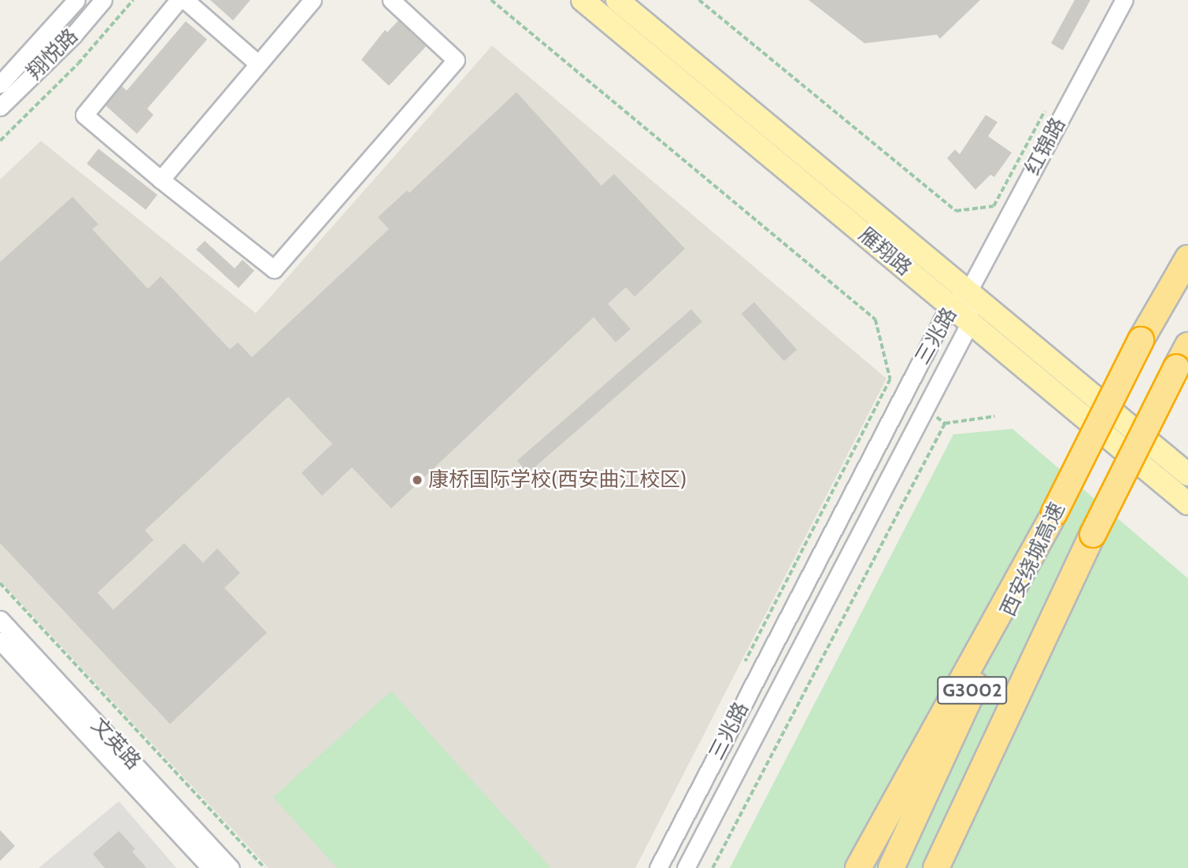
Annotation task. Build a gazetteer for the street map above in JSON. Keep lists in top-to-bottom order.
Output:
{
  "streets": {
    "highway": ["西安绕城高速", "G3002"],
    "main road": ["雁翔路"],
    "street": [
      "翔悦路",
      "红锦路",
      "三兆路",
      "文英路"
    ]
  },
  "crossings": [
    ["红锦路", "雁翔路"],
    ["红锦路", "三兆路"],
    ["雁翔路", "三兆路"]
  ],
  "places": ["康桥国际学校(西安曲江校区)"]
}
